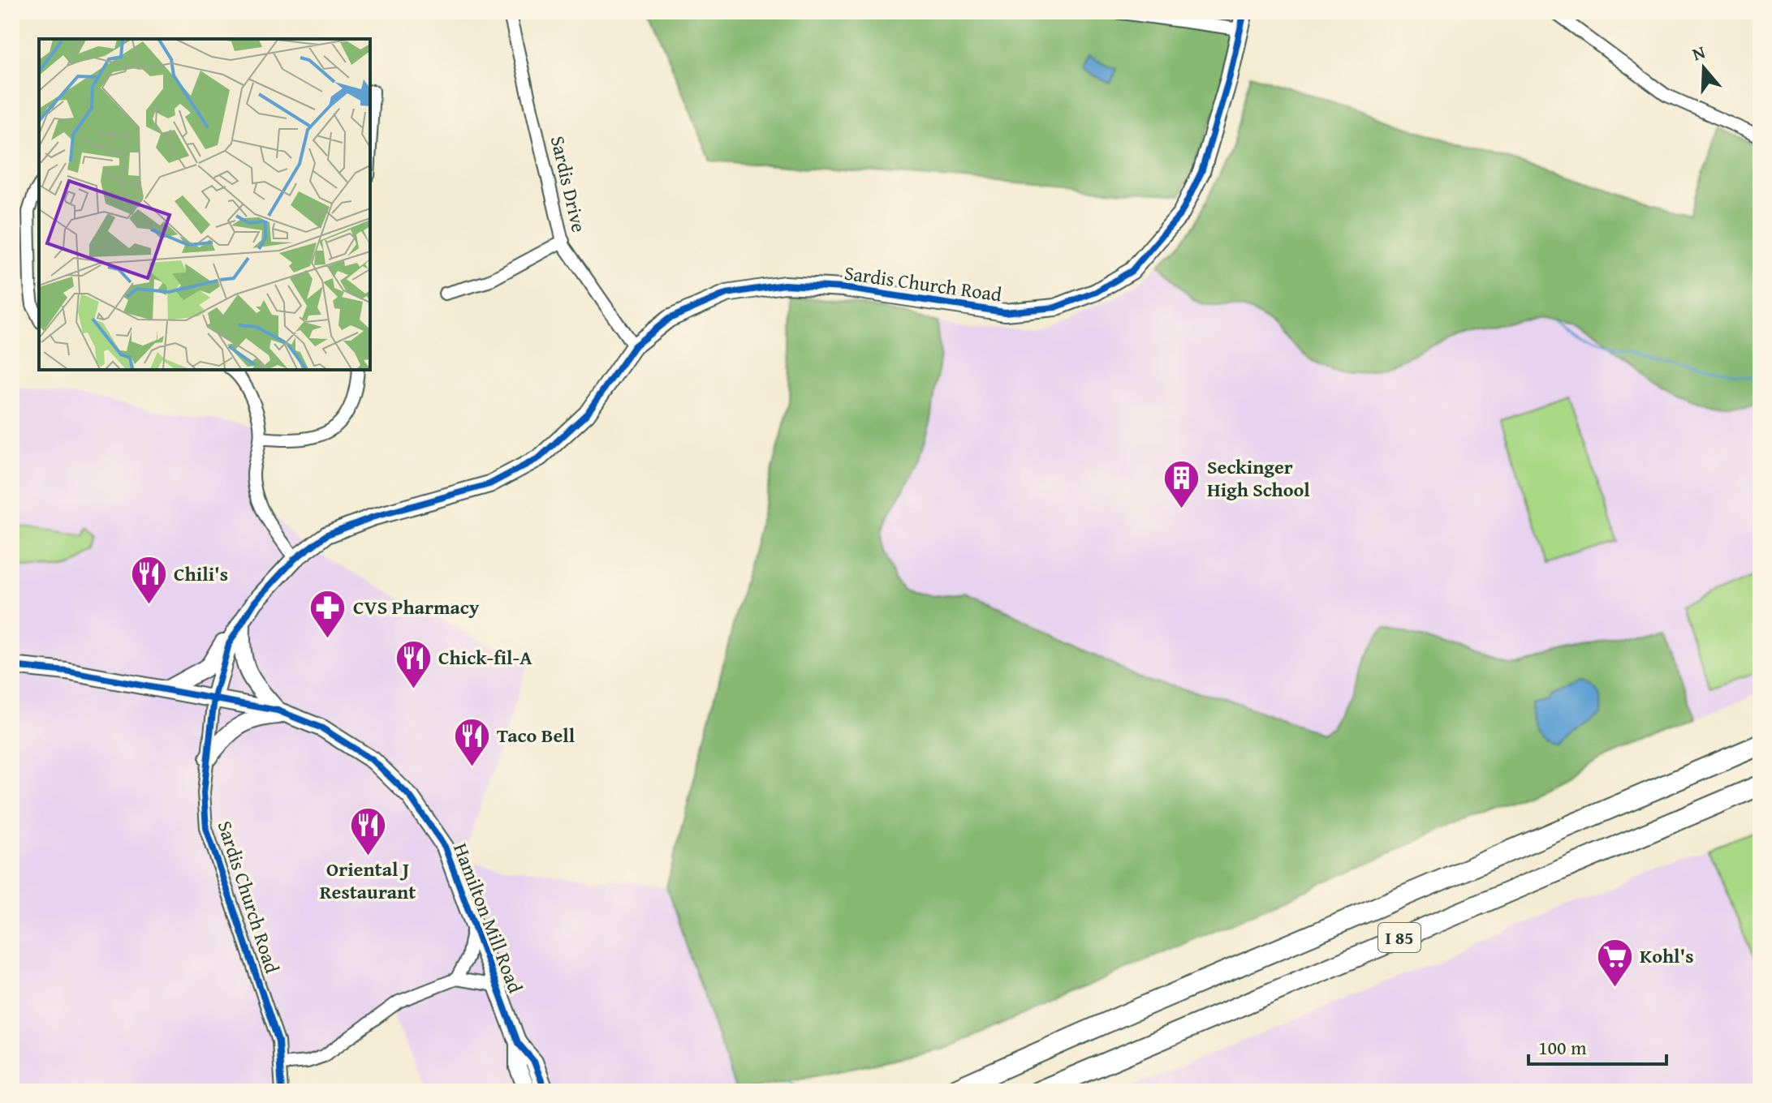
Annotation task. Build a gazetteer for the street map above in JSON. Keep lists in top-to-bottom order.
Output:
{
  "streets": {
    "highway": ["I 85"],
    "street": ["Sardis Drive", "Sardis Church Road", "Hamilton Mill Road"]
  },
  "crossings": [
    ["Sardis Drive", "Sardis Church Road"],
    ["Sardis Church Road", "Hamilton Mill Road"]
  ],
  "places": {
    "building": ["Seckinger High School"],
    "restaurant": [
      "Chili's",
      "Chick-fil-A",
      "Taco Bell",
      "Oriental J Restaurant"
    ],
    "pharmacy": ["CVS Pharmacy"],
    "supermarket": ["Kohl's"]
  },
  "scale_bar": "100 m",
  "north": "top"
}
